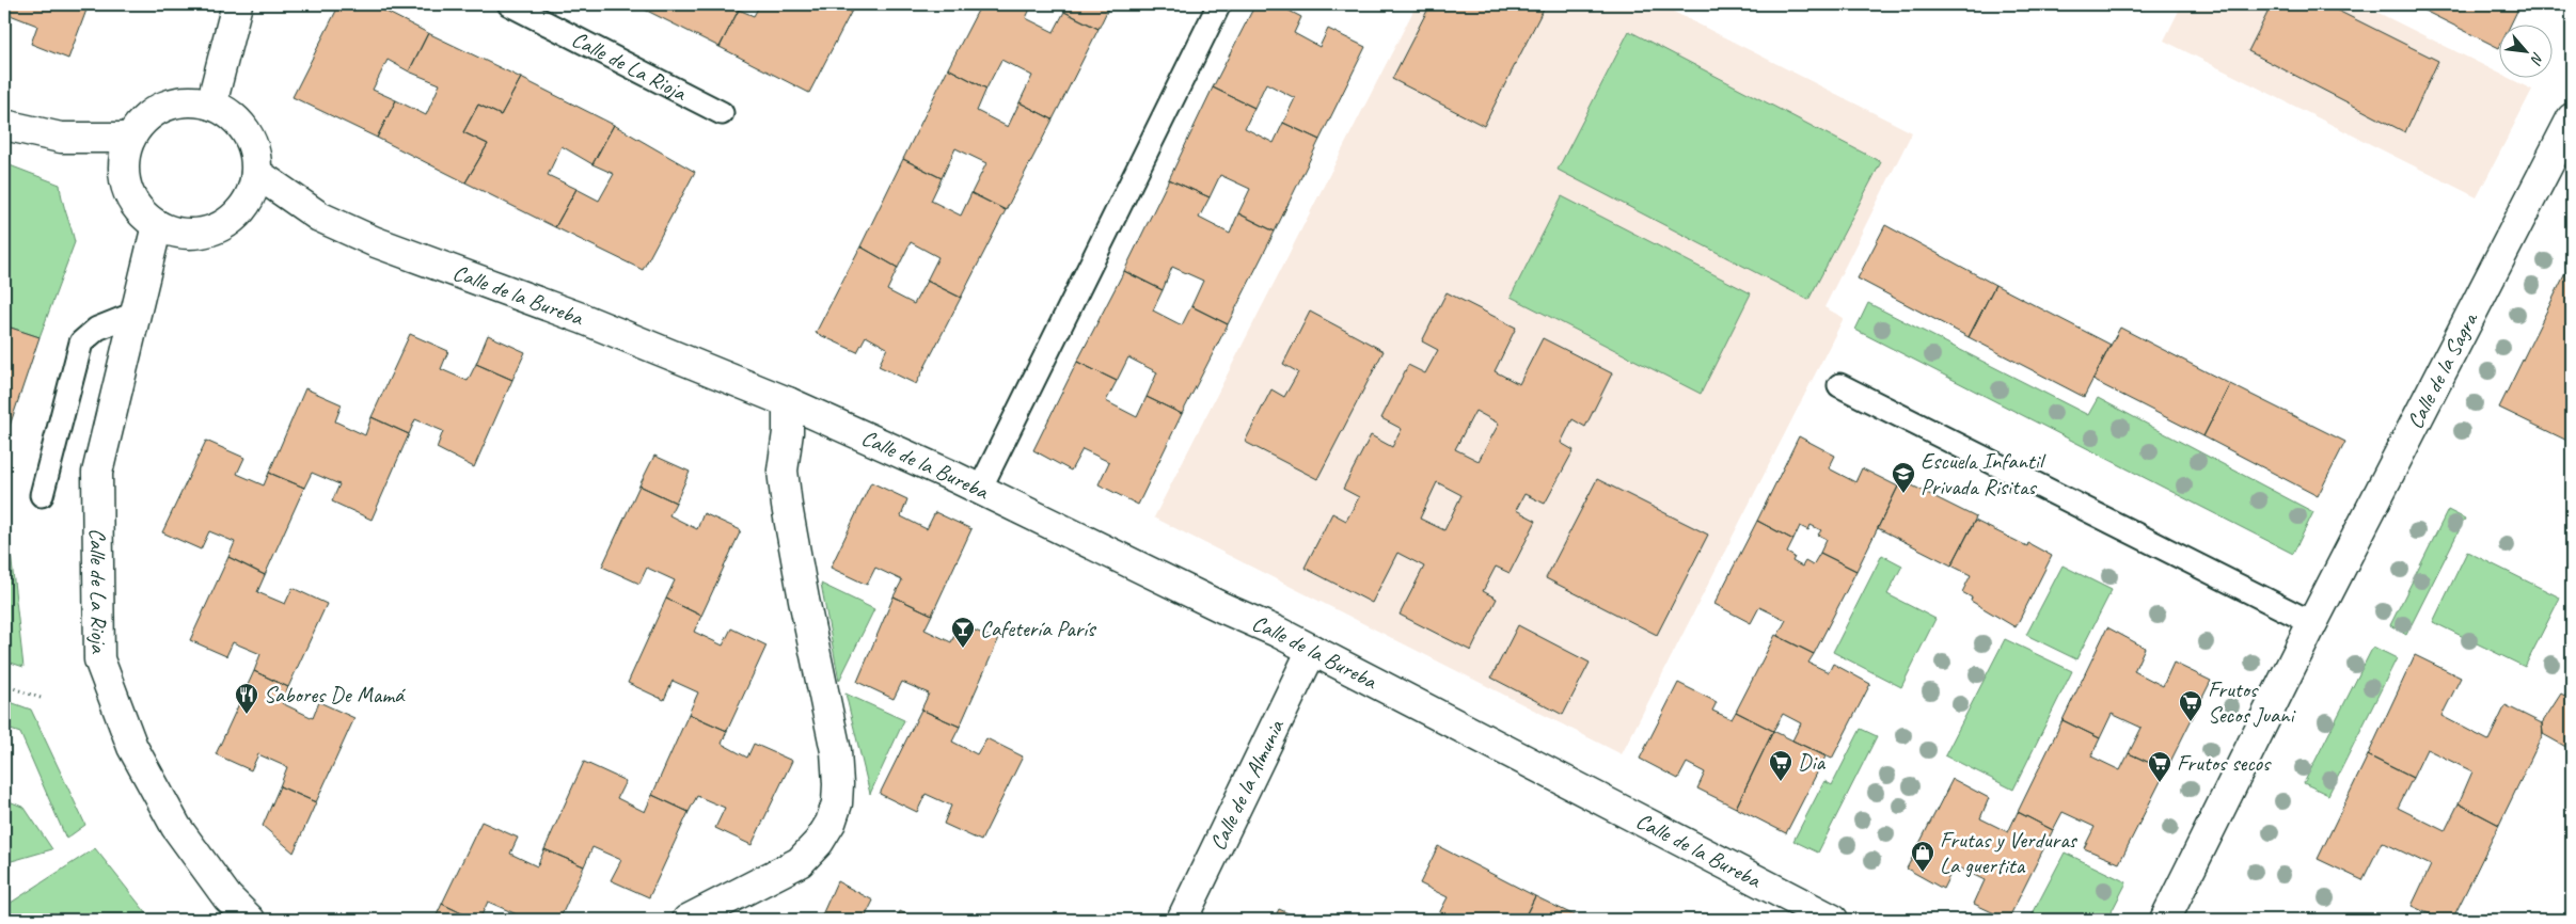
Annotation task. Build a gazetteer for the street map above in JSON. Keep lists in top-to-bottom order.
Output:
{
  "streets": {
    "street": [
      "Calle de La Rioja",
      "Calle de la Bureba",
      "Calle de la Sagra",
      "Calle de la Almunia"
    ]
  },
  "crossings": [
    ["Calle de La Rioja", "Calle de la Bureba"],
    ["Calle de la Bureba", "Calle de la Almunia"]
  ],
  "places": {
    "school or university": ["Escuela Infantil Privada Risitas"],
    "bar": ["Cafetería París"],
    "restaurant": ["Sabores De Mamá"],
    "supermarket": ["Frutos Secos Juani", "Dia", "Frutos secos"],
    "shop": ["Frutas y Verduras La guertita"]
  },
  "north": "bottom right"
}
